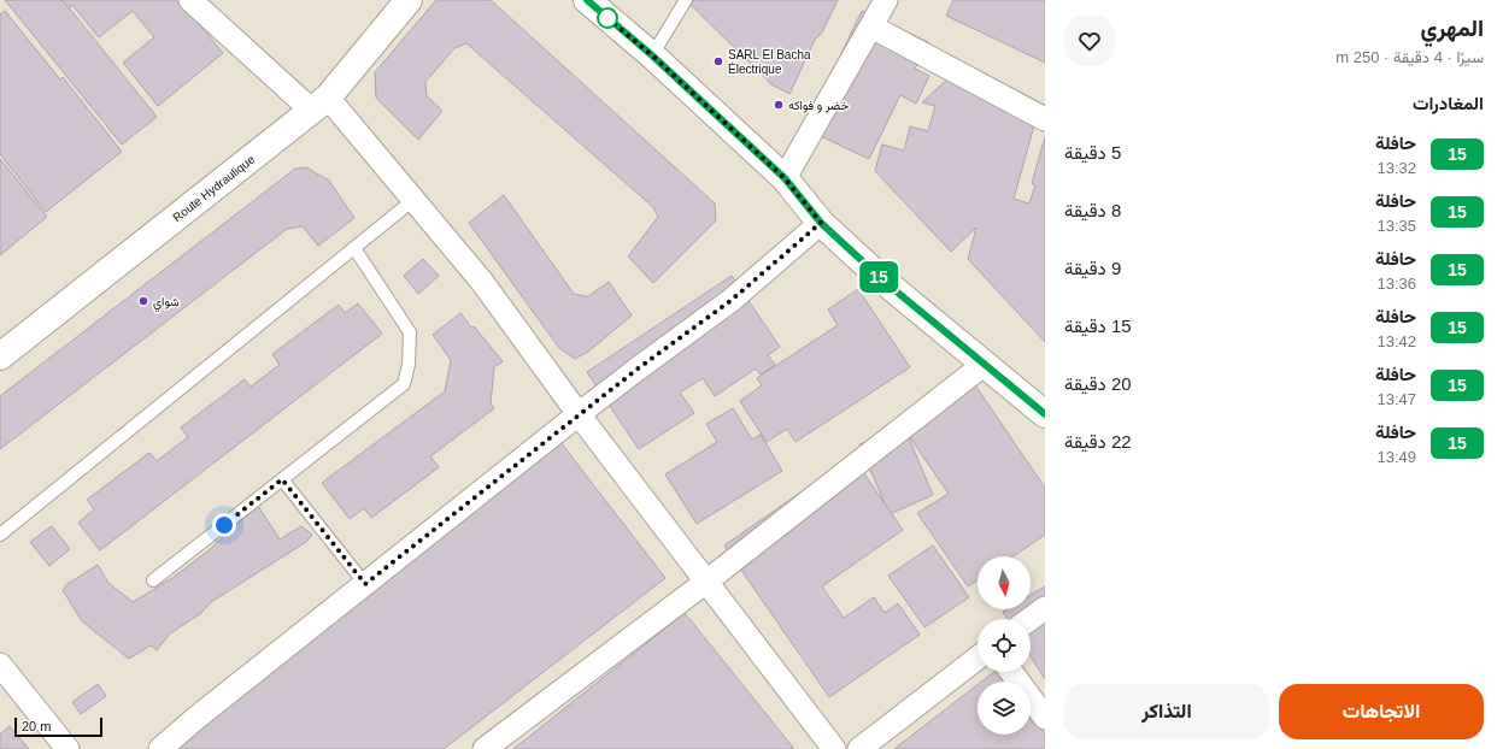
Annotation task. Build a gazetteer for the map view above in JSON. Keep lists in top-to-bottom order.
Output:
{
  "streets": {
    "main road": ["Route Hydraulique"]
  },
  "places": ["SARL El Bacha Électrique", "خضر و فواكه", "شواي"],
  "lines": ["bus line 15"],
  "scale_bar": "20 m",
  "north": "bottom",
  "page": {
    "heading": [
      ["المهري", "سيرًا · 4 دقيقة · 250 m"],
      "المغادرات"
    ],
    "on_map": "15",
    "list": [
      {
        "mark": "15",
        "name": "حافلة",
        "note": "13:32",
        "value": "5 دقيقة"
      },
      {
        "mark": "15",
        "name": "حافلة",
        "note": "13:35",
        "value": "8 دقيقة"
      },
      {
        "mark": "15",
        "name": "حافلة",
        "note": "13:36",
        "value": "9 دقيقة"
      },
      {
        "mark": "15",
        "name": "حافلة",
        "note": "13:42",
        "value": "15 دقيقة"
      },
      {
        "mark": "15",
        "name": "حافلة",
        "note": "13:47",
        "value": "20 دقيقة"
      },
      {
        "mark": "15",
        "name": "حافلة",
        "note": "13:49",
        "value": "22 دقيقة"
      }
    ],
    "buttons": ["الاتجاهات", "التذاكر"],
    "scale": "20 m"
  }
}
